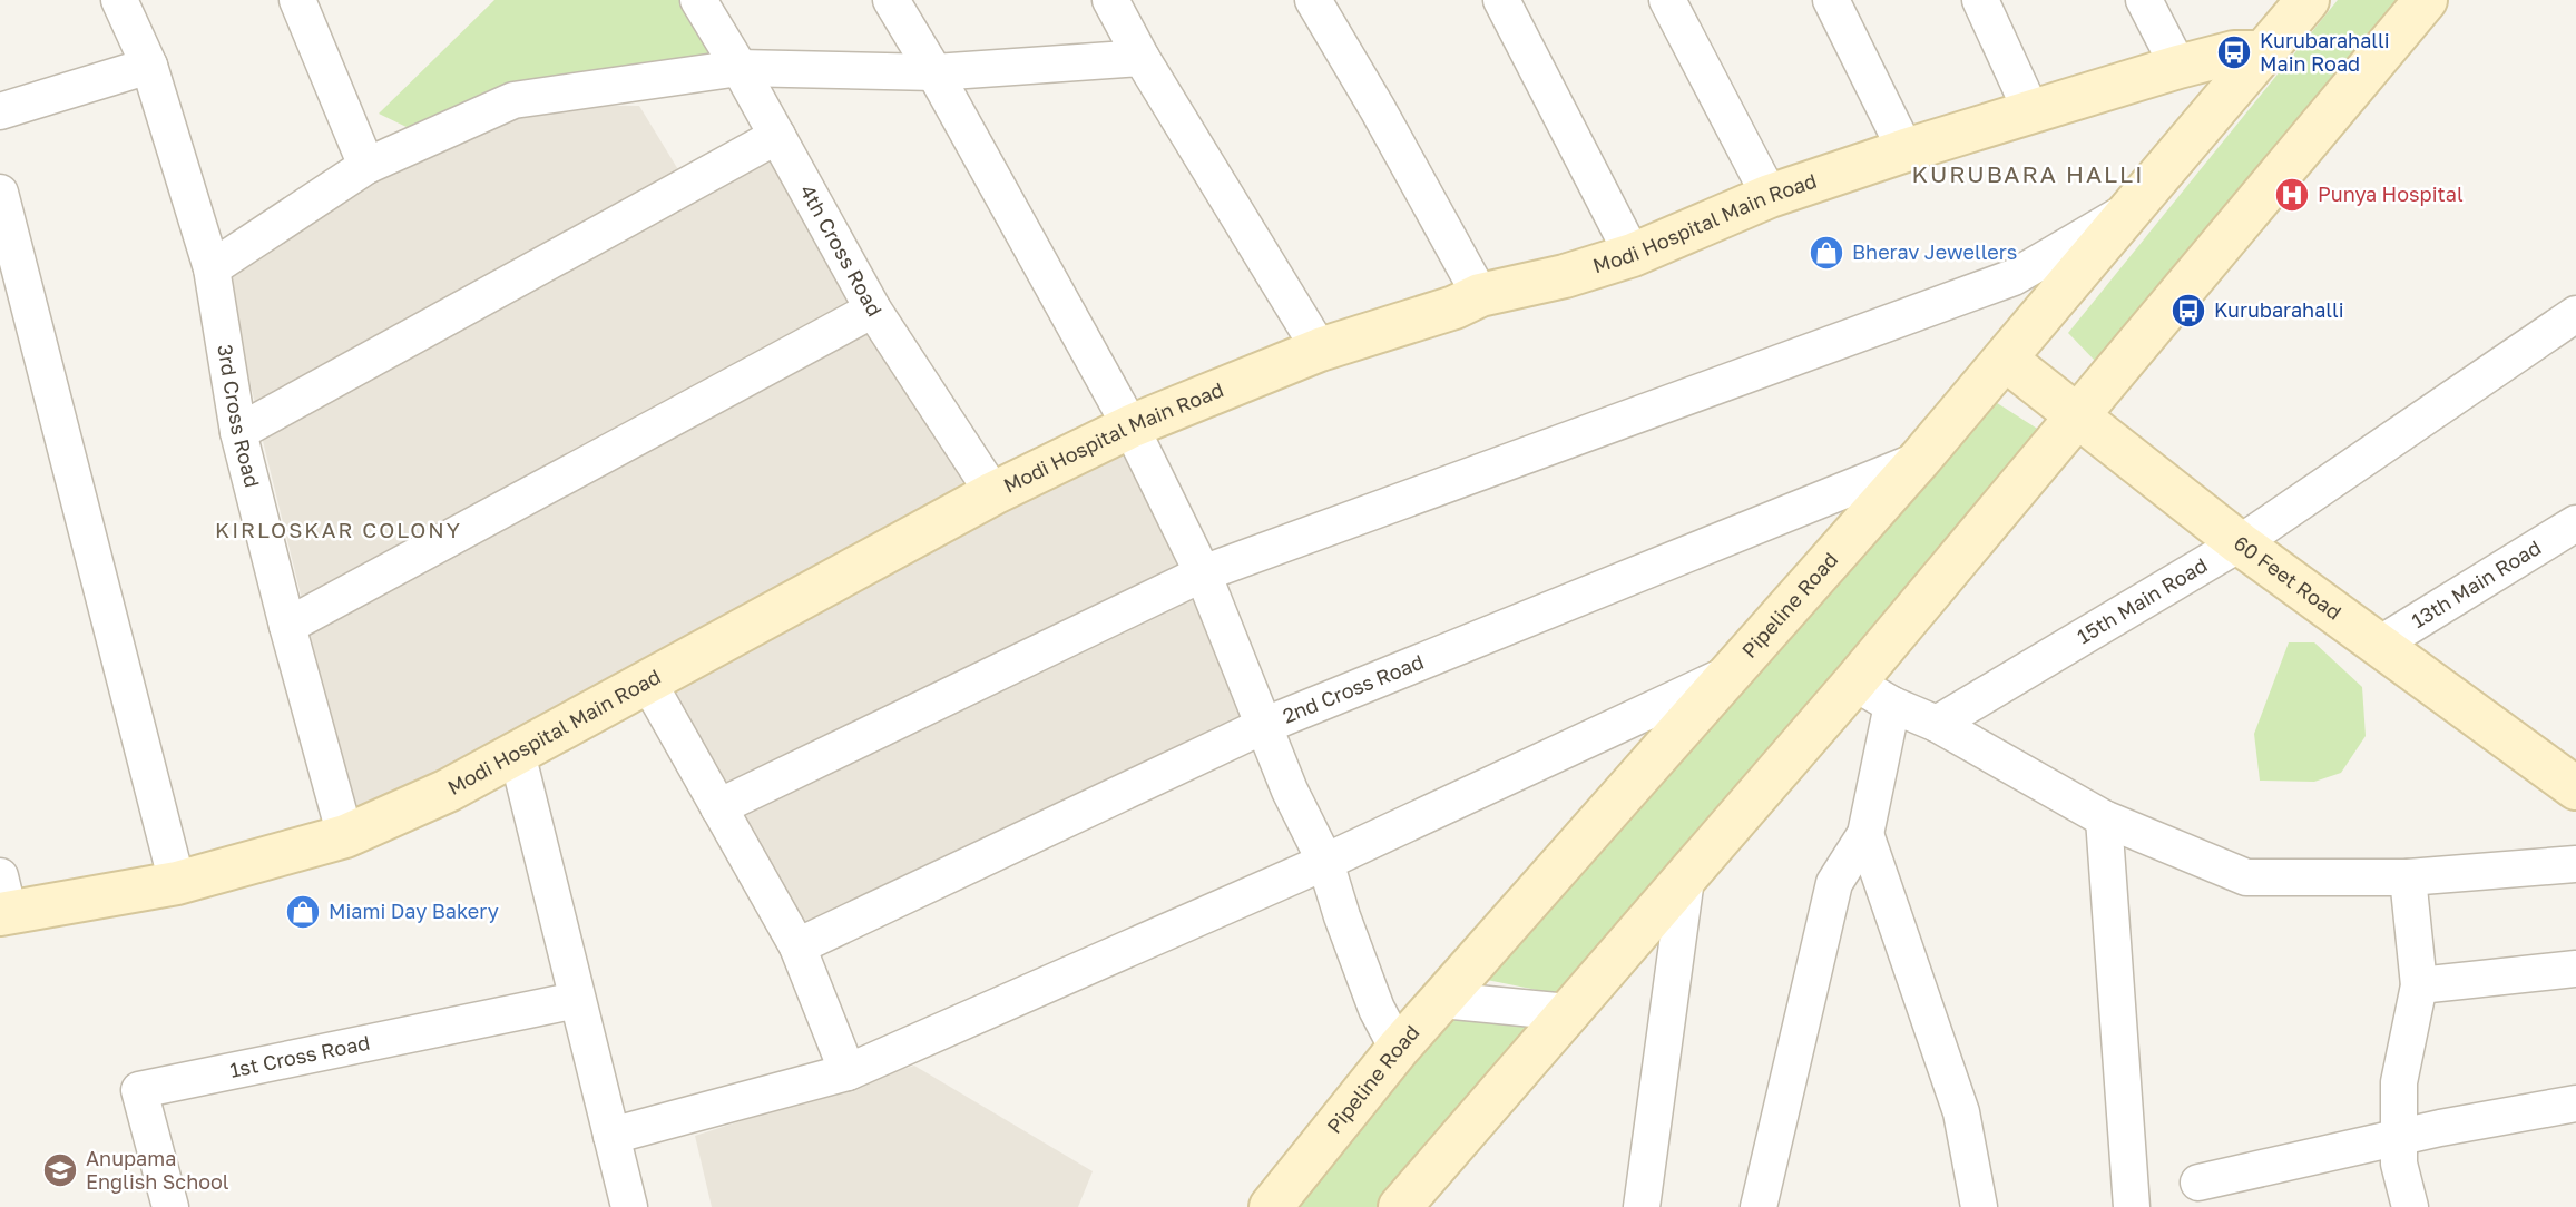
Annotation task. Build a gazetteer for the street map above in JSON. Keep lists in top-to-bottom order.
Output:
{
  "streets": {
    "street": [
      "Modi Hospital Main Road",
      "4th Cross Road",
      "3rd Cross Road",
      "60 Feet Road",
      "13th Main Road",
      "15th Main Road",
      "Pipeline Road",
      "2nd Cross Road",
      "1st Cross Road"
    ]
  },
  "crossings": [
    ["Modi Hospital Main Road", "4th Cross Road"],
    ["Modi Hospital Main Road", "3rd Cross Road"],
    ["Modi Hospital Main Road", "Pipeline Road"],
    ["60 Feet Road", "13th Main Road"],
    ["60 Feet Road", "15th Main Road"],
    ["60 Feet Road", "Pipeline Road"],
    ["Pipeline Road", "2nd Cross Road"]
  ],
  "districts": ["KURUBARA HALLI", "KIRLOSKAR COLONY"],
  "places": {
    "bus stop": ["Kurubarahalli Main Road", "Kurubarahalli"],
    "hospital": ["Punya Hospital"],
    "shop": ["Bherav Jewellers", "Miami Day Bakery"],
    "school or university": ["Anupama English School"]
  }
}
